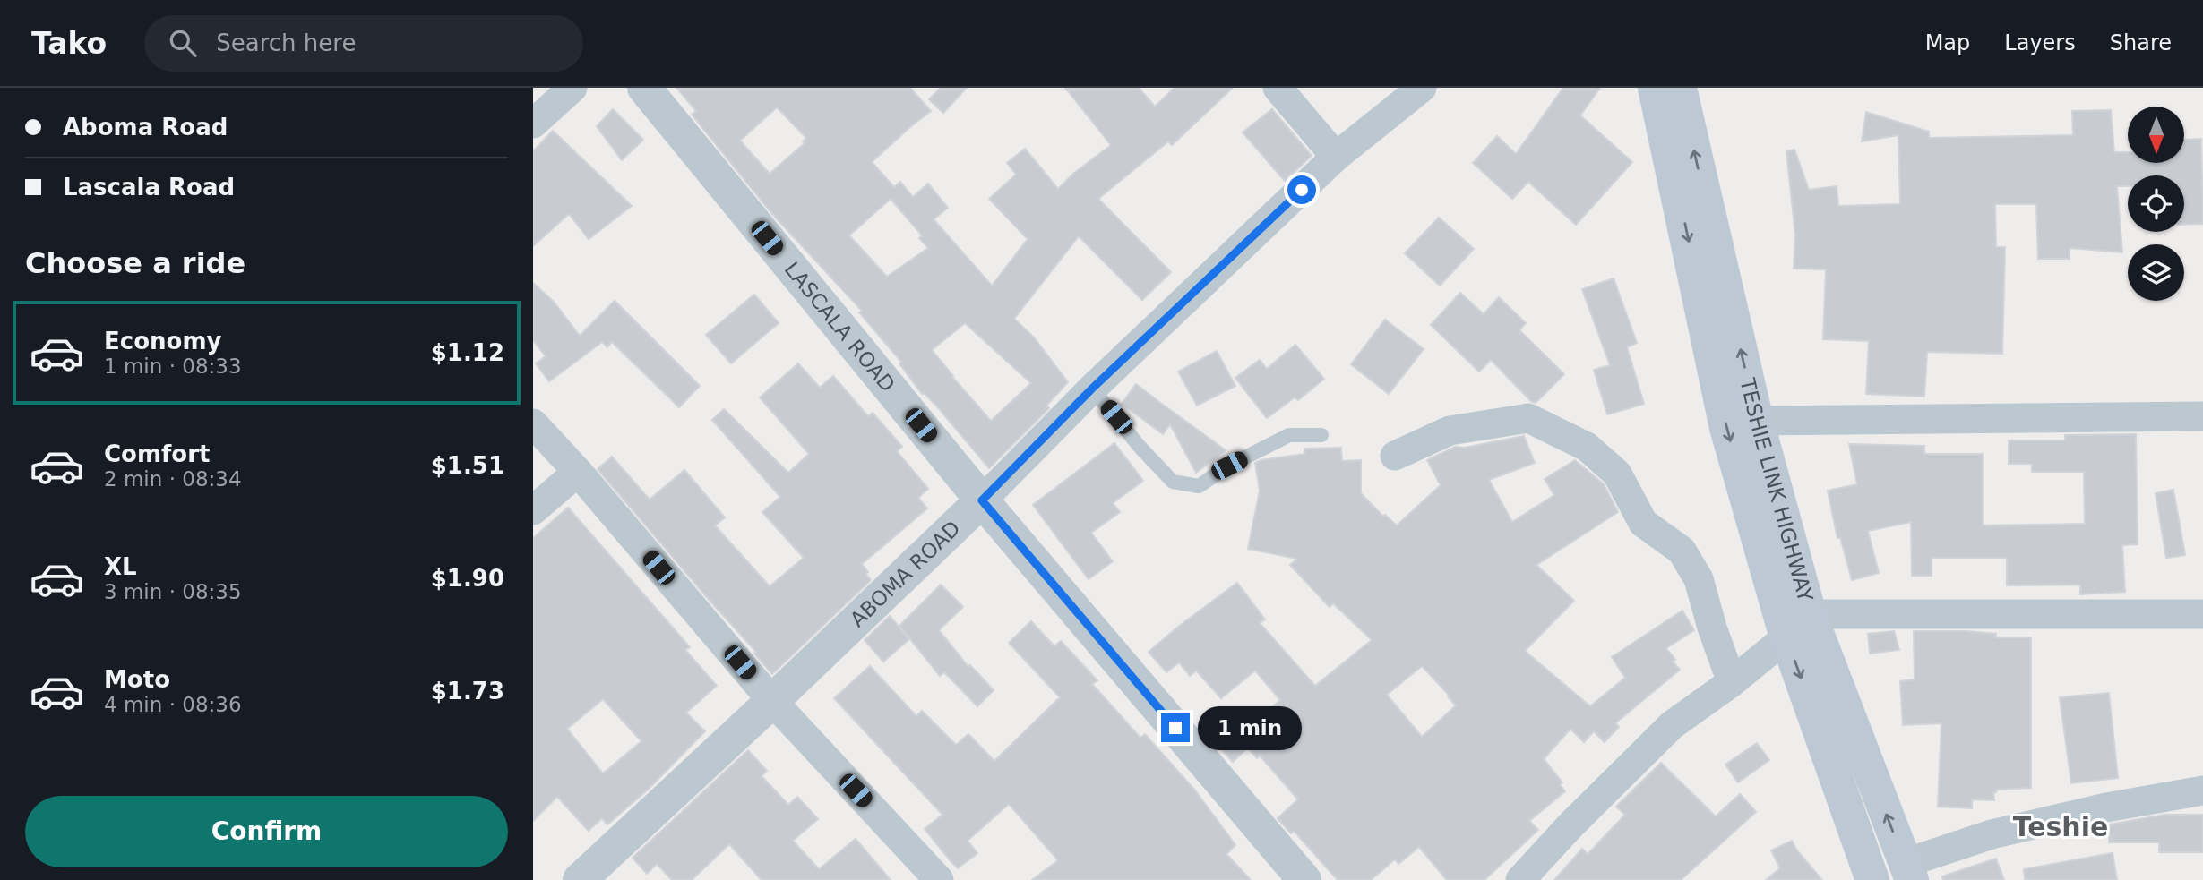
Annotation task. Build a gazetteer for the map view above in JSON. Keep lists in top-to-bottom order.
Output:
{
  "streets": {
    "main road": ["TESHIE LINK HIGHWAY"],
    "street": ["LASCALA ROAD", "ABOMA ROAD"]
  },
  "crossings": [
    ["LASCALA ROAD", "ABOMA ROAD"]
  ],
  "districts": ["Teshie"],
  "north": "bottom",
  "page": {
    "header": "Tako",
    "search": "Search here",
    "nav": ["Map", "Layers", "Share"],
    "banner": ["Aboma Road", "Lascala Road"],
    "heading": "Choose a ride",
    "list": [
      {
        "name": "Economy",
        "note": "1 min · 08:33",
        "value": "$1.12"
      },
      {
        "name": "Comfort",
        "note": "2 min · 08:34",
        "value": "$1.51"
      },
      {
        "name": "XL",
        "note": "3 min · 08:35",
        "value": "$1.90"
      },
      {
        "name": "Moto",
        "note": "4 min · 08:36",
        "value": "$1.73"
      }
    ],
    "bubble": "1 min",
    "buttons": "Confirm"
  }
}
